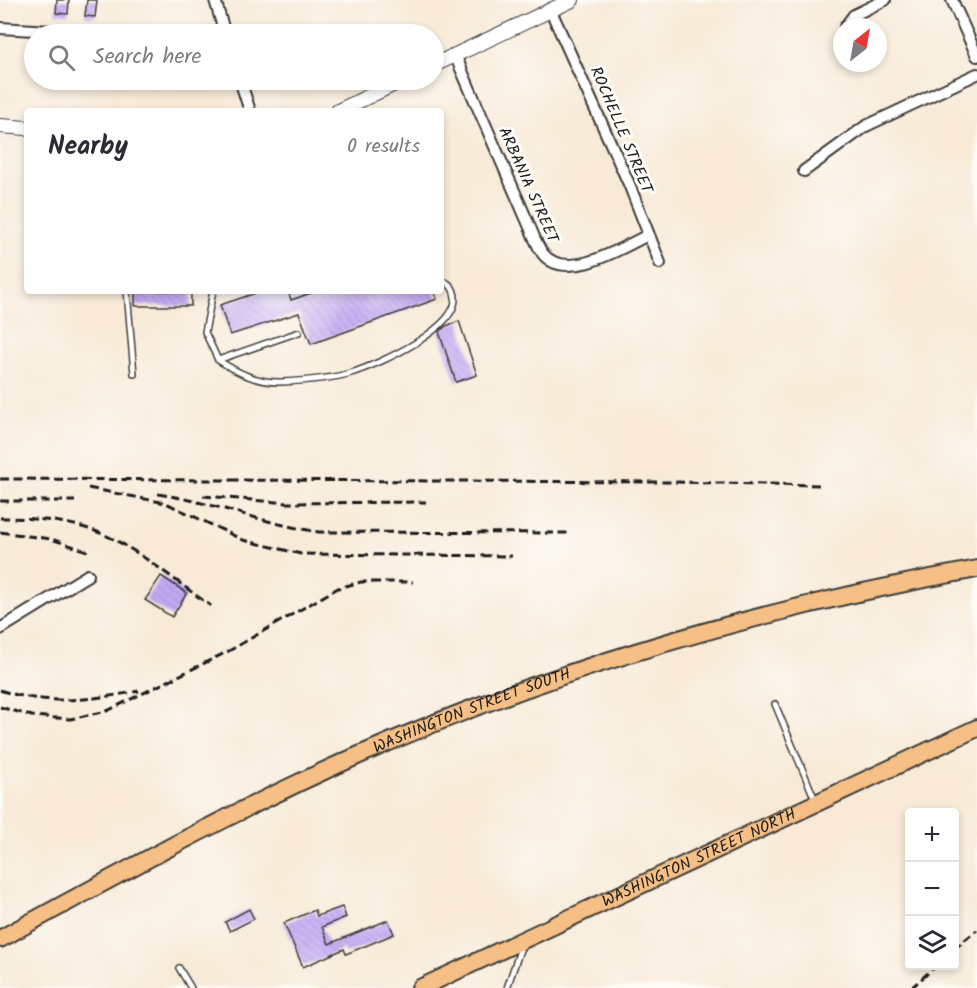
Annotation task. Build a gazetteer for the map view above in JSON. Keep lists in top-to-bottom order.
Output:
{
  "streets": {
    "highway": ["WASHINGTON STREET SOUTH", "WASHINGTON STREET NORTH"],
    "street": ["ROCHELLE STREET", "ARBANIA STREET"]
  },
  "crossings": [
    ["ROCHELLE STREET", "ARBANIA STREET"]
  ],
  "north": "top right",
  "page": {
    "search": "Search here",
    "heading": ["Nearby", "0 results"],
    "map_buttons": ["+", "−"]
  }
}
